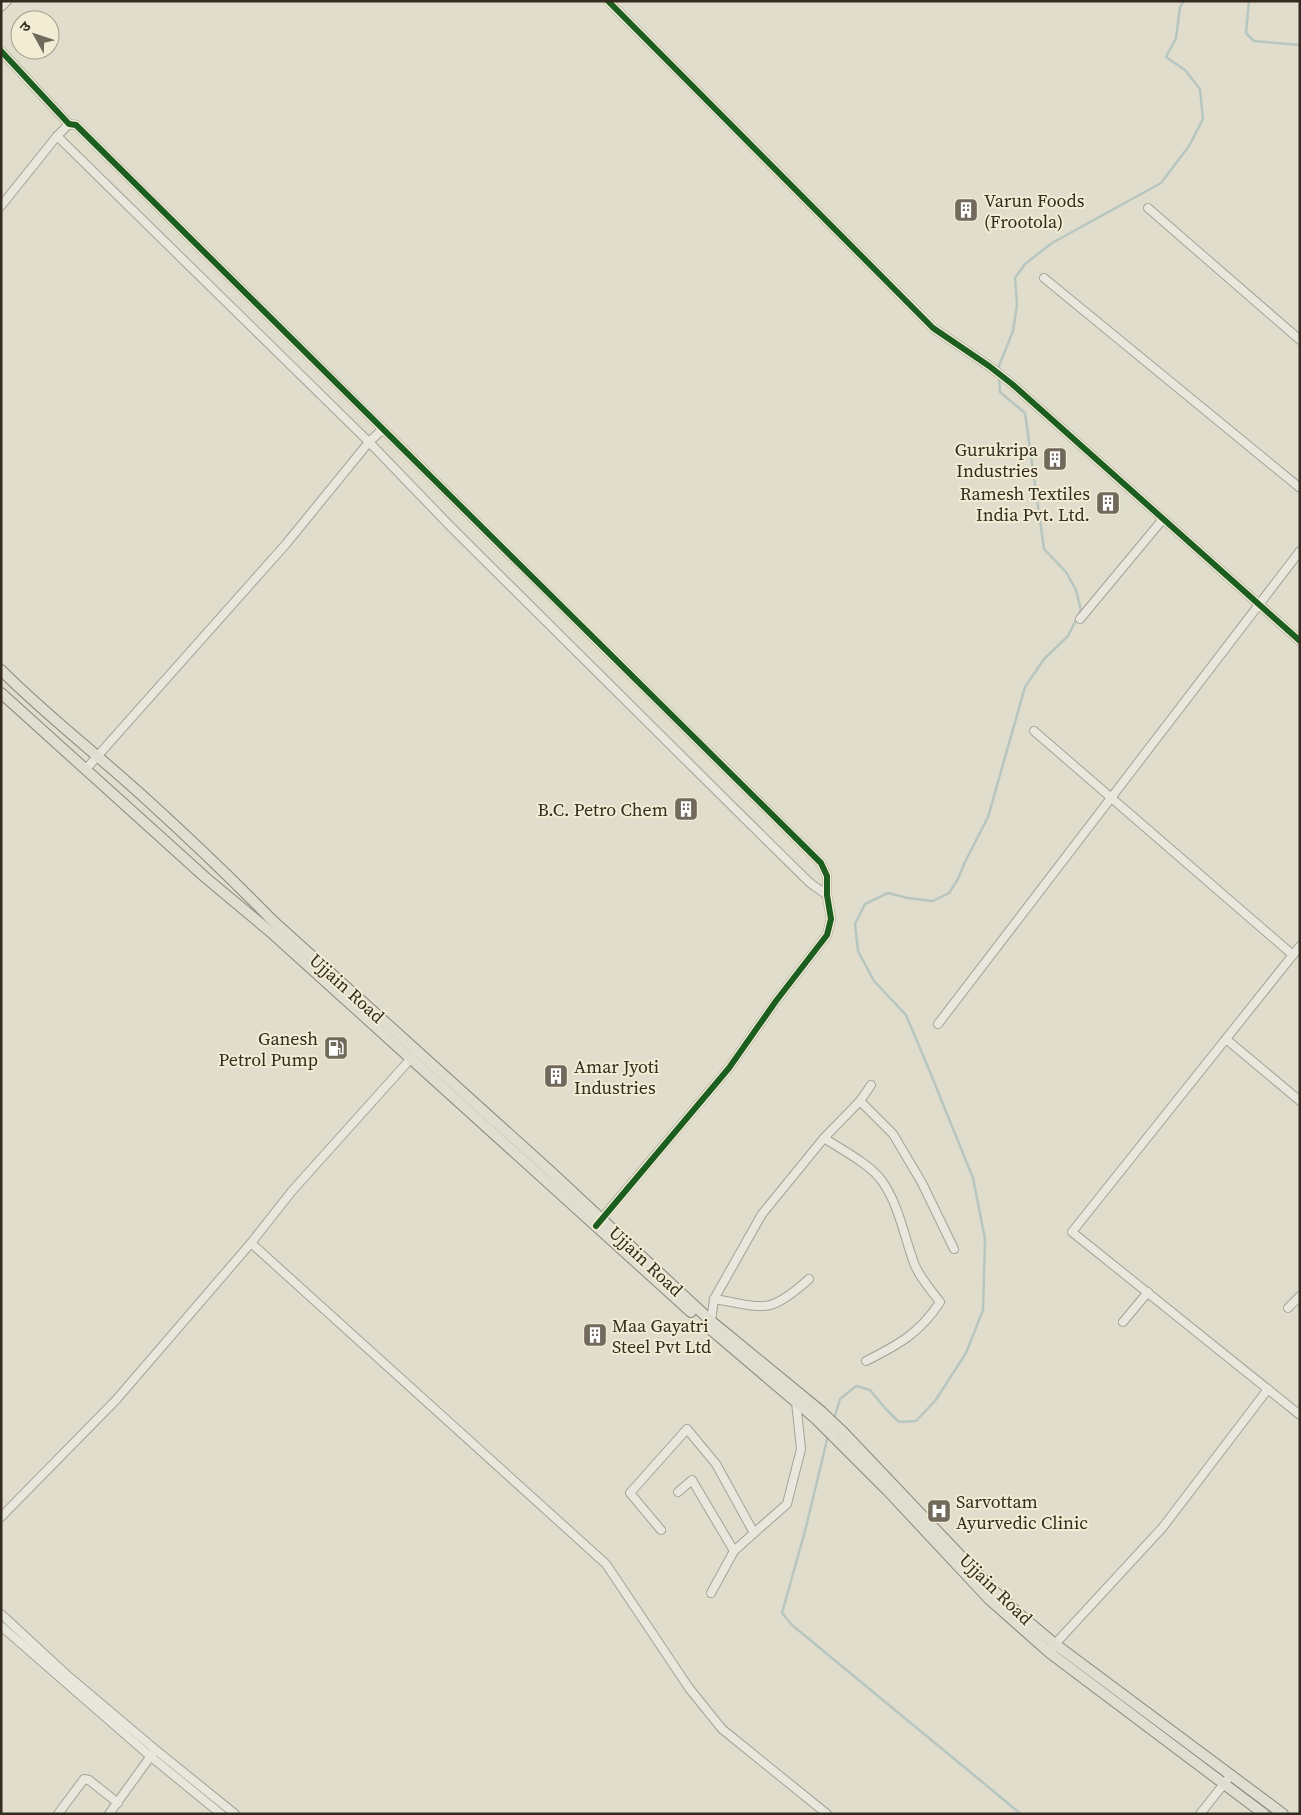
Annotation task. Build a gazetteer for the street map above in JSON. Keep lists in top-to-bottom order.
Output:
{
  "streets": {
    "main road": ["Ujjain Road"]
  },
  "places": {
    "building": [
      "Varun Foods (Frootola)",
      "Gurukripa Industries",
      "Ramesh Textiles India Pvt. Ltd.",
      "B.C. Petro Chem",
      "Amar Jyoti Industries",
      "Maa Gayatri Steel Pvt Ltd"
    ],
    "fuel station": ["Ganesh Petrol Pump"],
    "hospital": ["Sarvottam Ayurvedic Clinic"]
  },
  "north": "top left"
}
